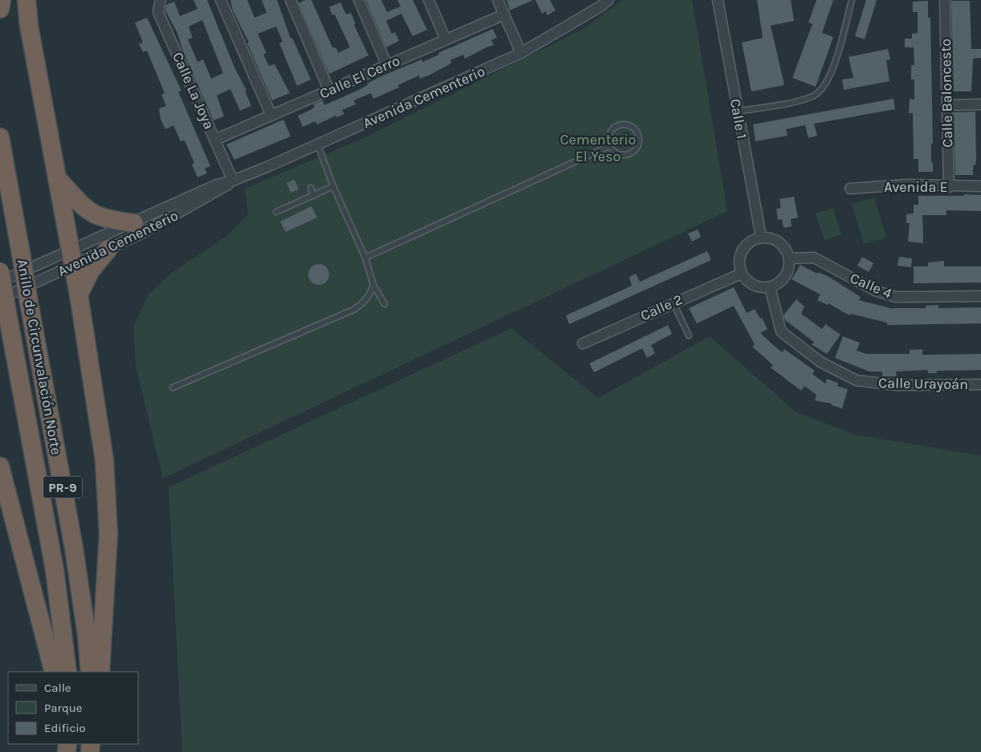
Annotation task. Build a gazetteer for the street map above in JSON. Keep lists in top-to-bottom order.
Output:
{
  "streets": {
    "highway": ["Anillo de Circunvalación Norte", "PR-9"],
    "street": [
      "Calle El Cerro",
      "Calle La Joya",
      "Calle Baloncesto",
      "Avenida Cementerio",
      "Calle 1",
      "Avenida E",
      "Calle 4",
      "Calle 2",
      "Calle Urayoán"
    ]
  },
  "crossings": [
    ["Calle El Cerro", "Calle La Joya"],
    ["Calle La Joya", "Avenida Cementerio"],
    ["Calle Baloncesto", "Avenida E"],
    ["Avenida Cementerio", "Anillo de Circunvalación Norte"],
    ["Calle 1", "Calle 4"],
    ["Calle 1", "Calle 2"],
    ["Calle 1", "Calle Urayoán"],
    ["Calle 4", "Calle 2"],
    ["Calle 4", "Calle Urayoán"],
    ["Calle 2", "Calle Urayoán"]
  ],
  "parks": ["Cementerio El Yeso"],
  "legend": ["Calle", "Parque", "Edificio"]
}
